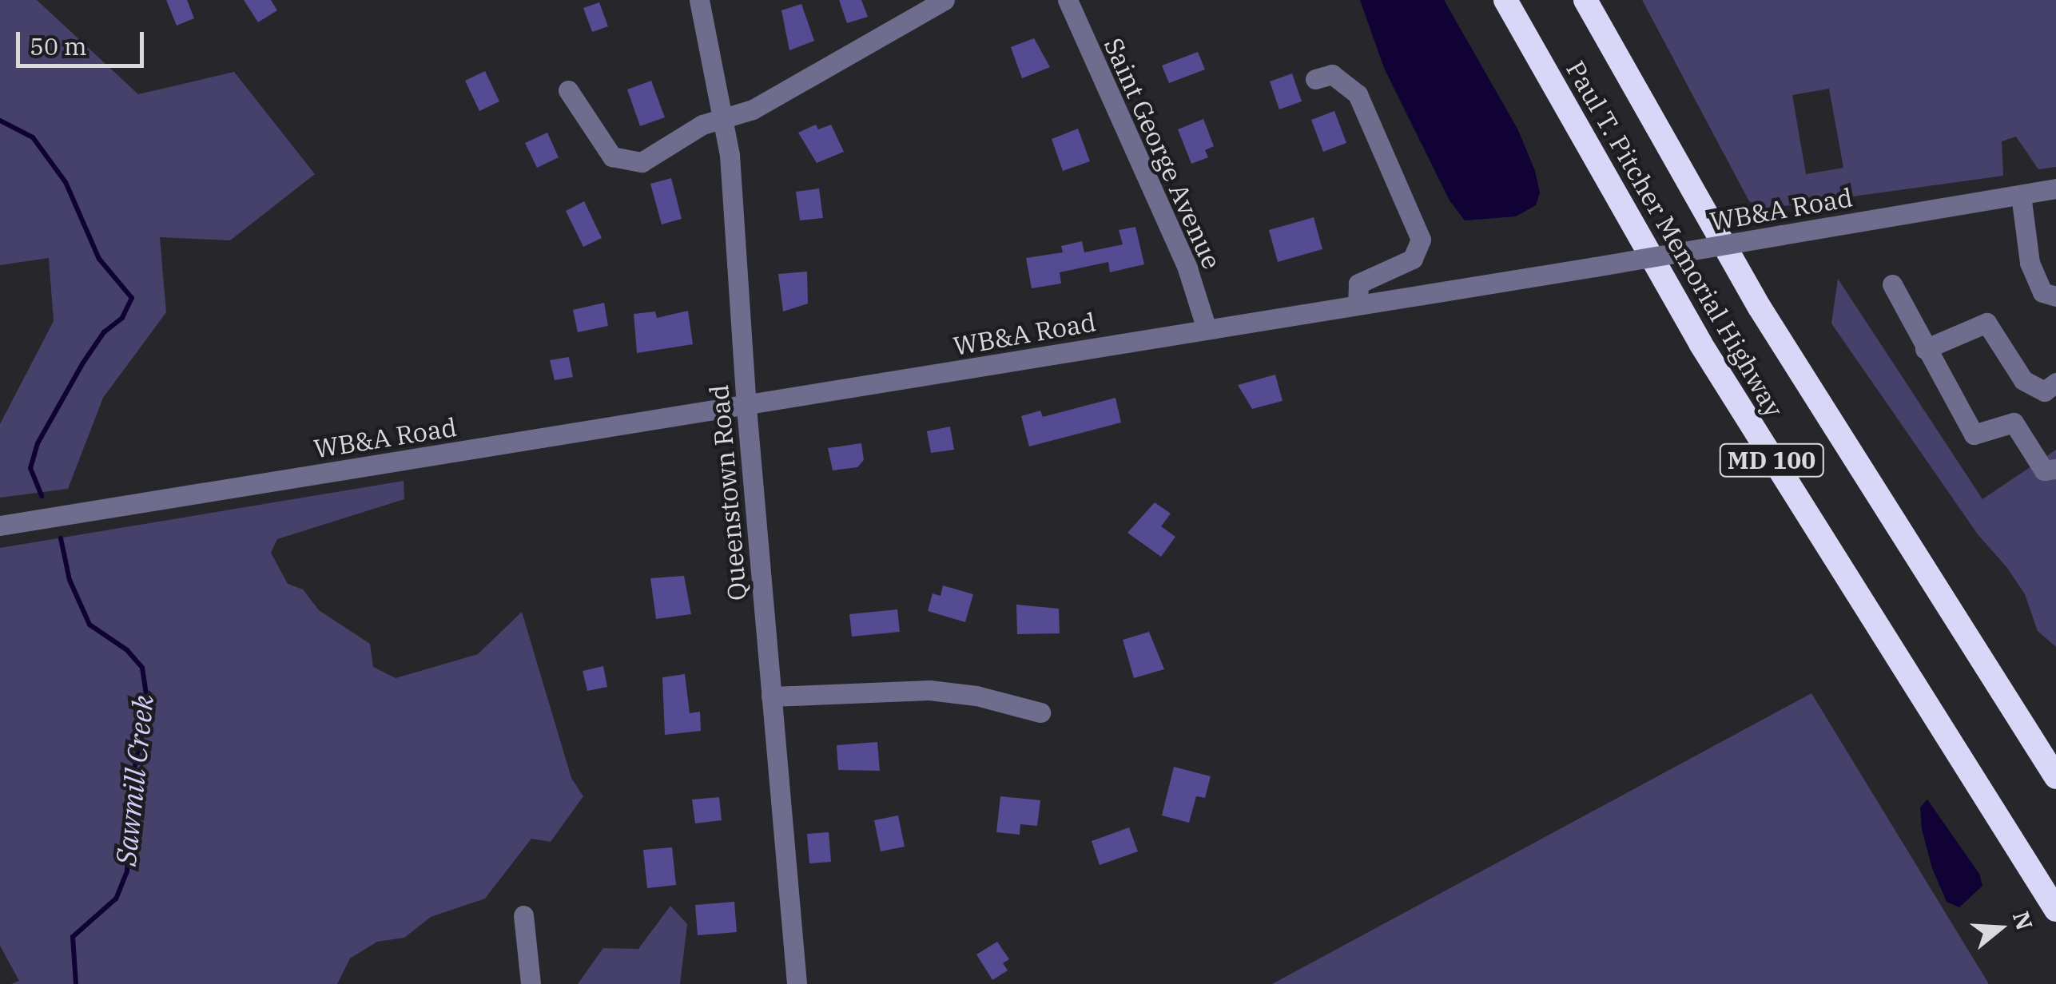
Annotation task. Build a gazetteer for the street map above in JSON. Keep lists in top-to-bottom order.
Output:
{
  "streets": {
    "highway": ["Paul T. Pitcher Memorial Highway", "MD 100"],
    "street": ["Saint George Avenue", "WB&A Road", "Queenstown Road"]
  },
  "crossings": [
    ["Saint George Avenue", "WB&A Road"],
    ["WB&A Road", "Queenstown Road"]
  ],
  "water": ["Sawmill Creek"],
  "scale_bar": "50 m",
  "north": "right"
}
